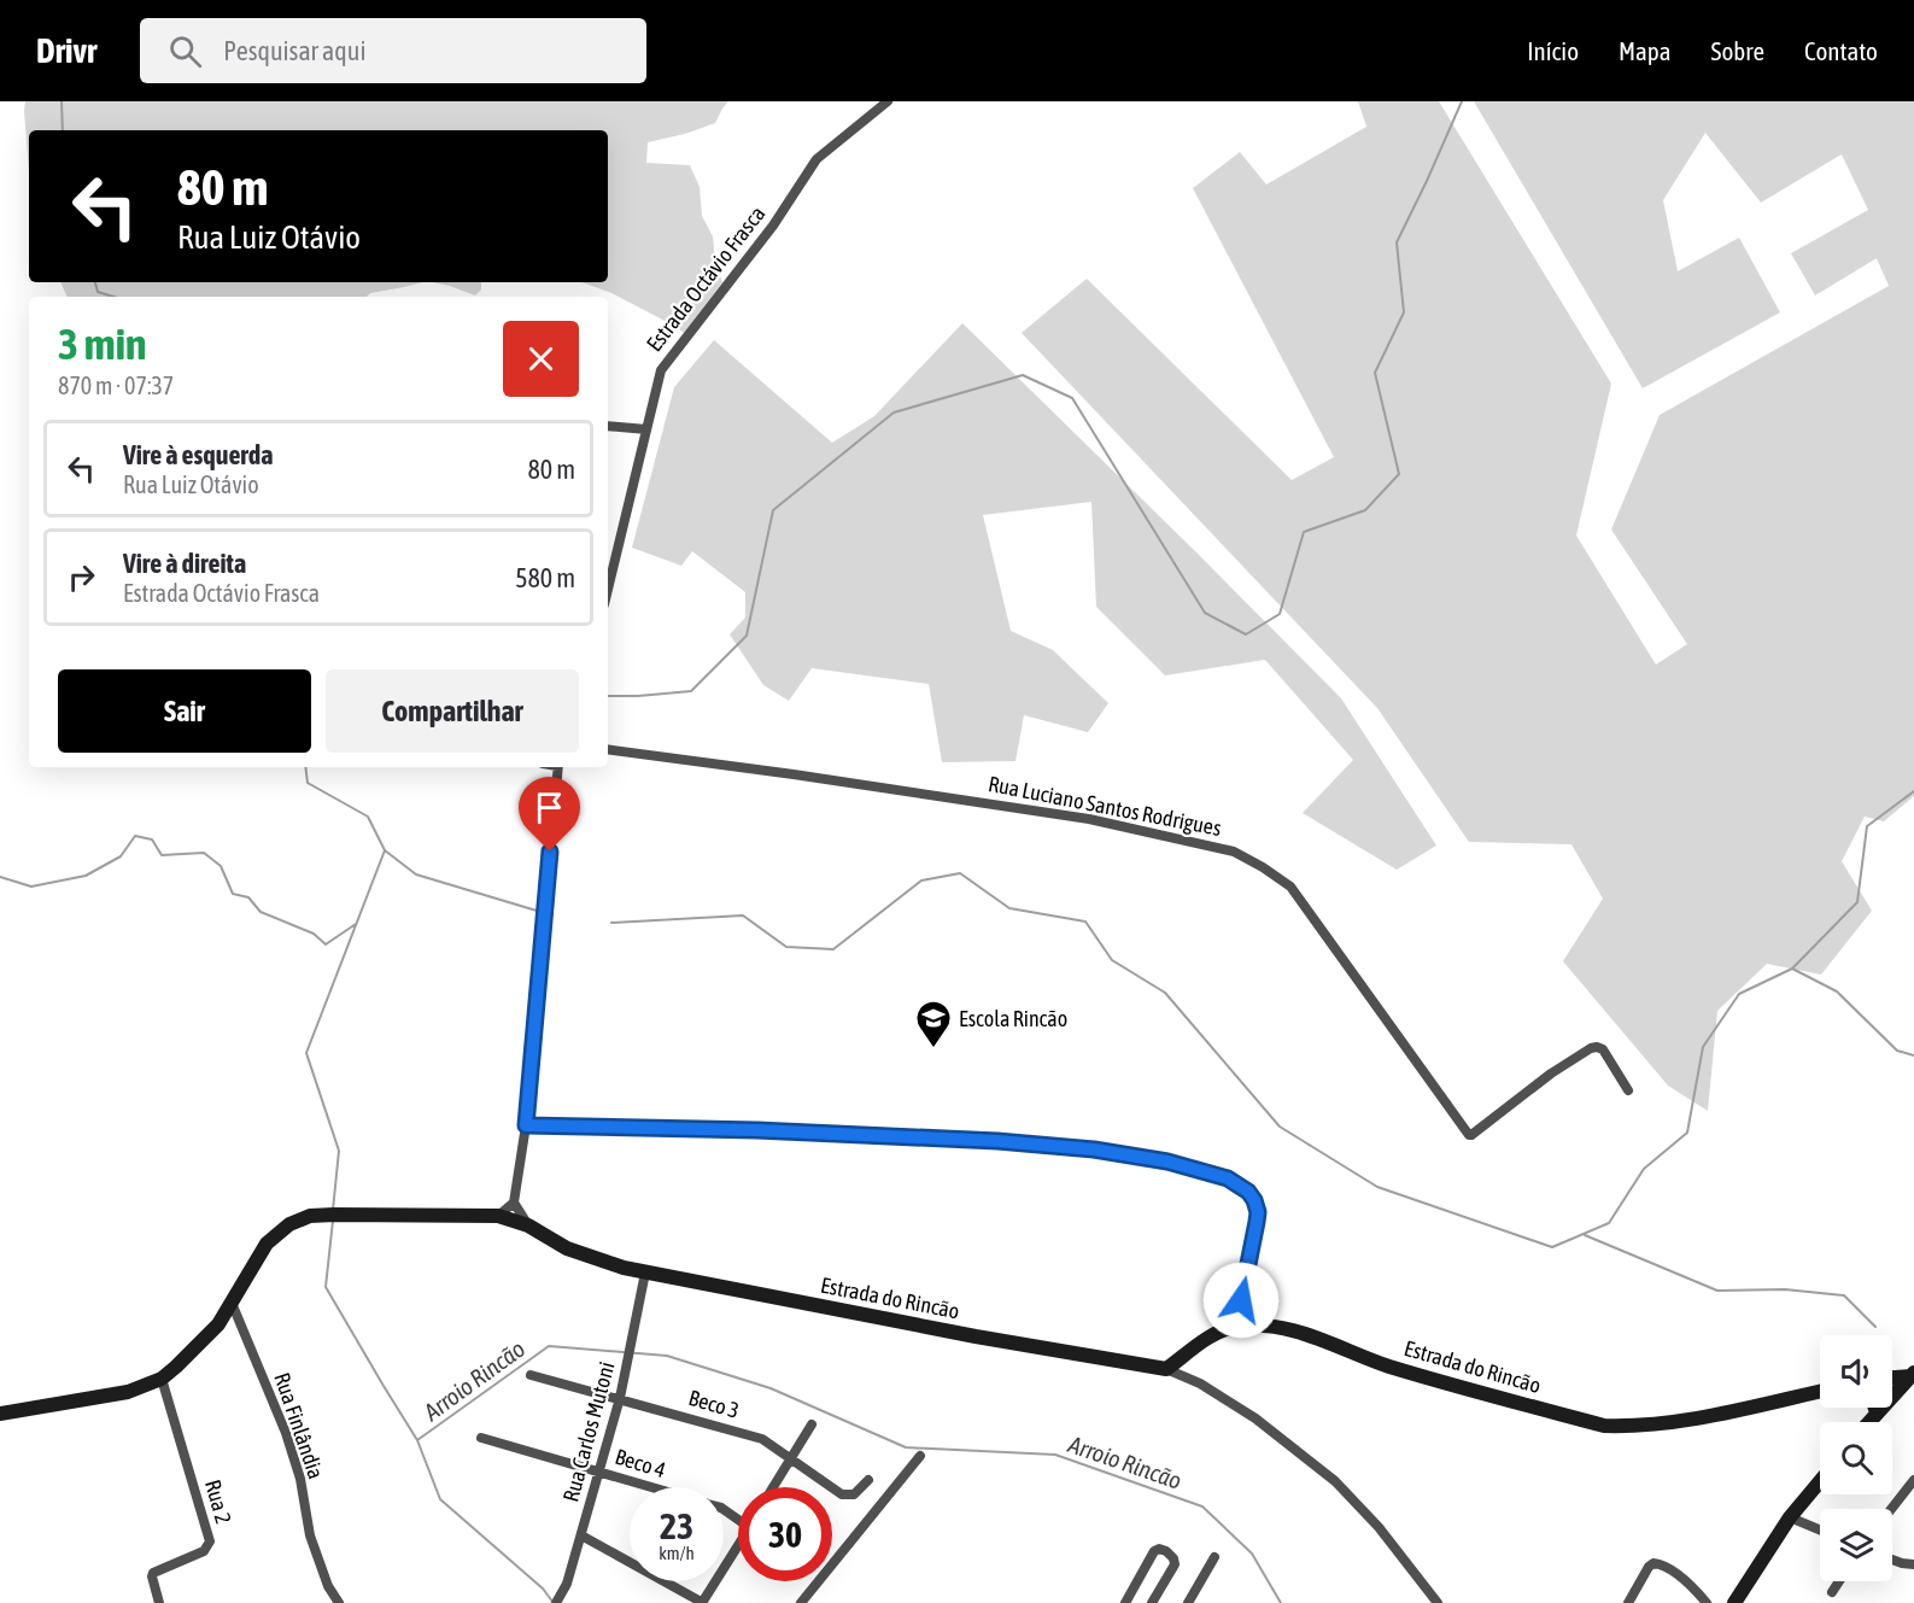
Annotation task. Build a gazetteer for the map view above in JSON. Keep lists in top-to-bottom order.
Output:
{
  "streets": {
    "street": [
      "Estrada Octávio Frasca",
      "Rua Luciano Santos Rodrigues",
      "Estrada do Rincão",
      "Beco 3",
      "Rua Finlândia",
      "Rua Carlos Mutoni",
      "Beco 4",
      "Rua 2"
    ]
  },
  "crossings": [
    ["Estrada do Rincão", "Rua Finlândia"],
    ["Estrada do Rincão", "Rua Carlos Mutoni"],
    ["Estrada do Rincão", "Rua 2"],
    ["Beco 3", "Rua Carlos Mutoni"],
    ["Rua Carlos Mutoni", "Beco 4"]
  ],
  "water": ["Arroio Rincão"],
  "places": {
    "school or university": ["Escola Rincão"]
  },
  "page": {
    "header": "Drivr",
    "search": "Pesquisar aqui",
    "nav": [
      "Início",
      "Mapa",
      "Sobre",
      "Contato"
    ],
    "turn": ["80 m", "Rua Luiz Otávio"],
    "heading": ["3 min", "870 m · 07:37"],
    "list": [
      {
        "name": "Vire à esquerda",
        "note": "Rua Luiz Otávio",
        "value": "80 m"
      },
      {
        "name": "Vire à direita",
        "note": "Estrada Octávio Frasca",
        "value": "580 m"
      }
    ],
    "buttons": ["Sair", "Compartilhar"],
    "speed": "23 km/h",
    "limit": "30"
  }
}
